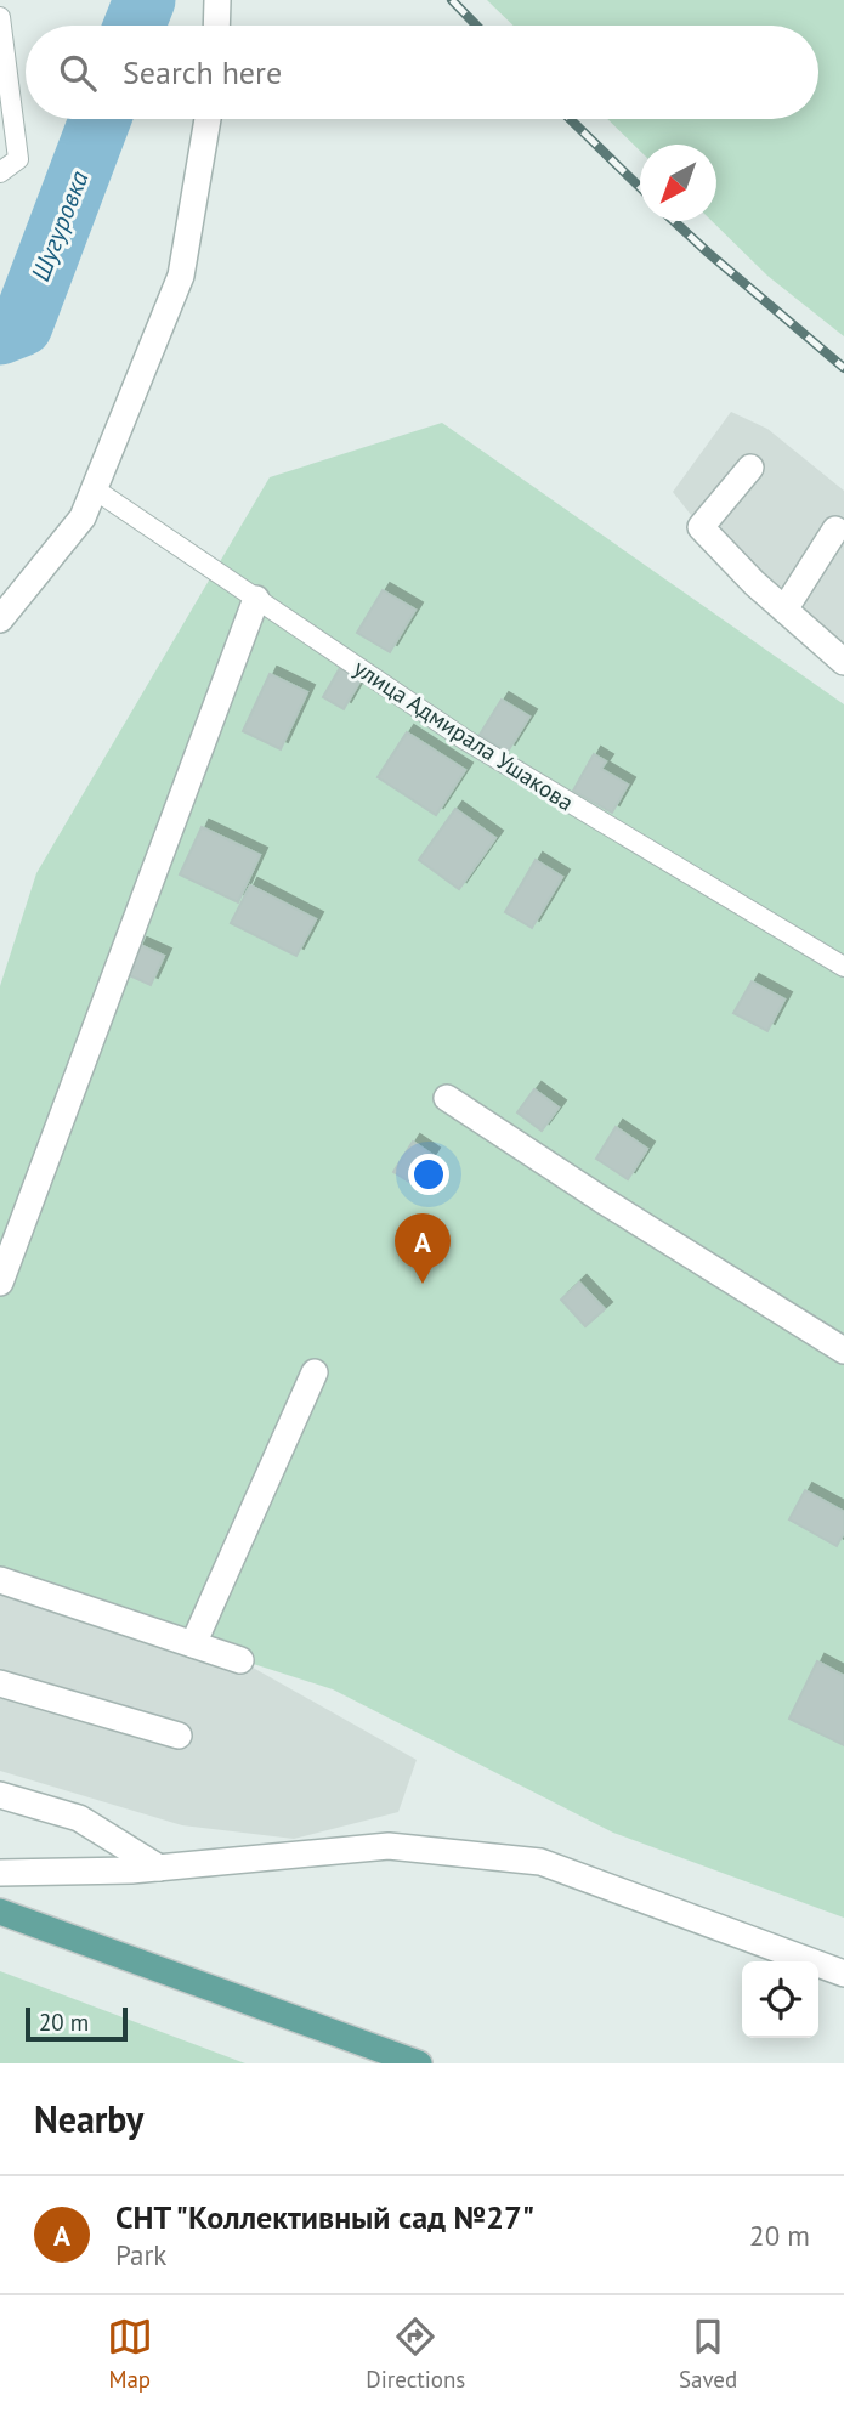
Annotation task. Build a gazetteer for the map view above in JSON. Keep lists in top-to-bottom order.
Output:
{
  "streets": {
    "lane": ["улица Адмирала Ушакова"]
  },
  "water": ["Шугуровка"],
  "scale_bar": "20 m",
  "north": "bottom left",
  "page": {
    "search": "Search here",
    "pins": "A",
    "scale": "20 m",
    "heading": "Nearby",
    "list": [
      {
        "mark": "A",
        "name": "СНТ \"Коллективный сад №27\"",
        "note": "Park",
        "value": "20 m"
      }
    ],
    "nav": ["Map", "Directions", "Saved"]
  }
}
